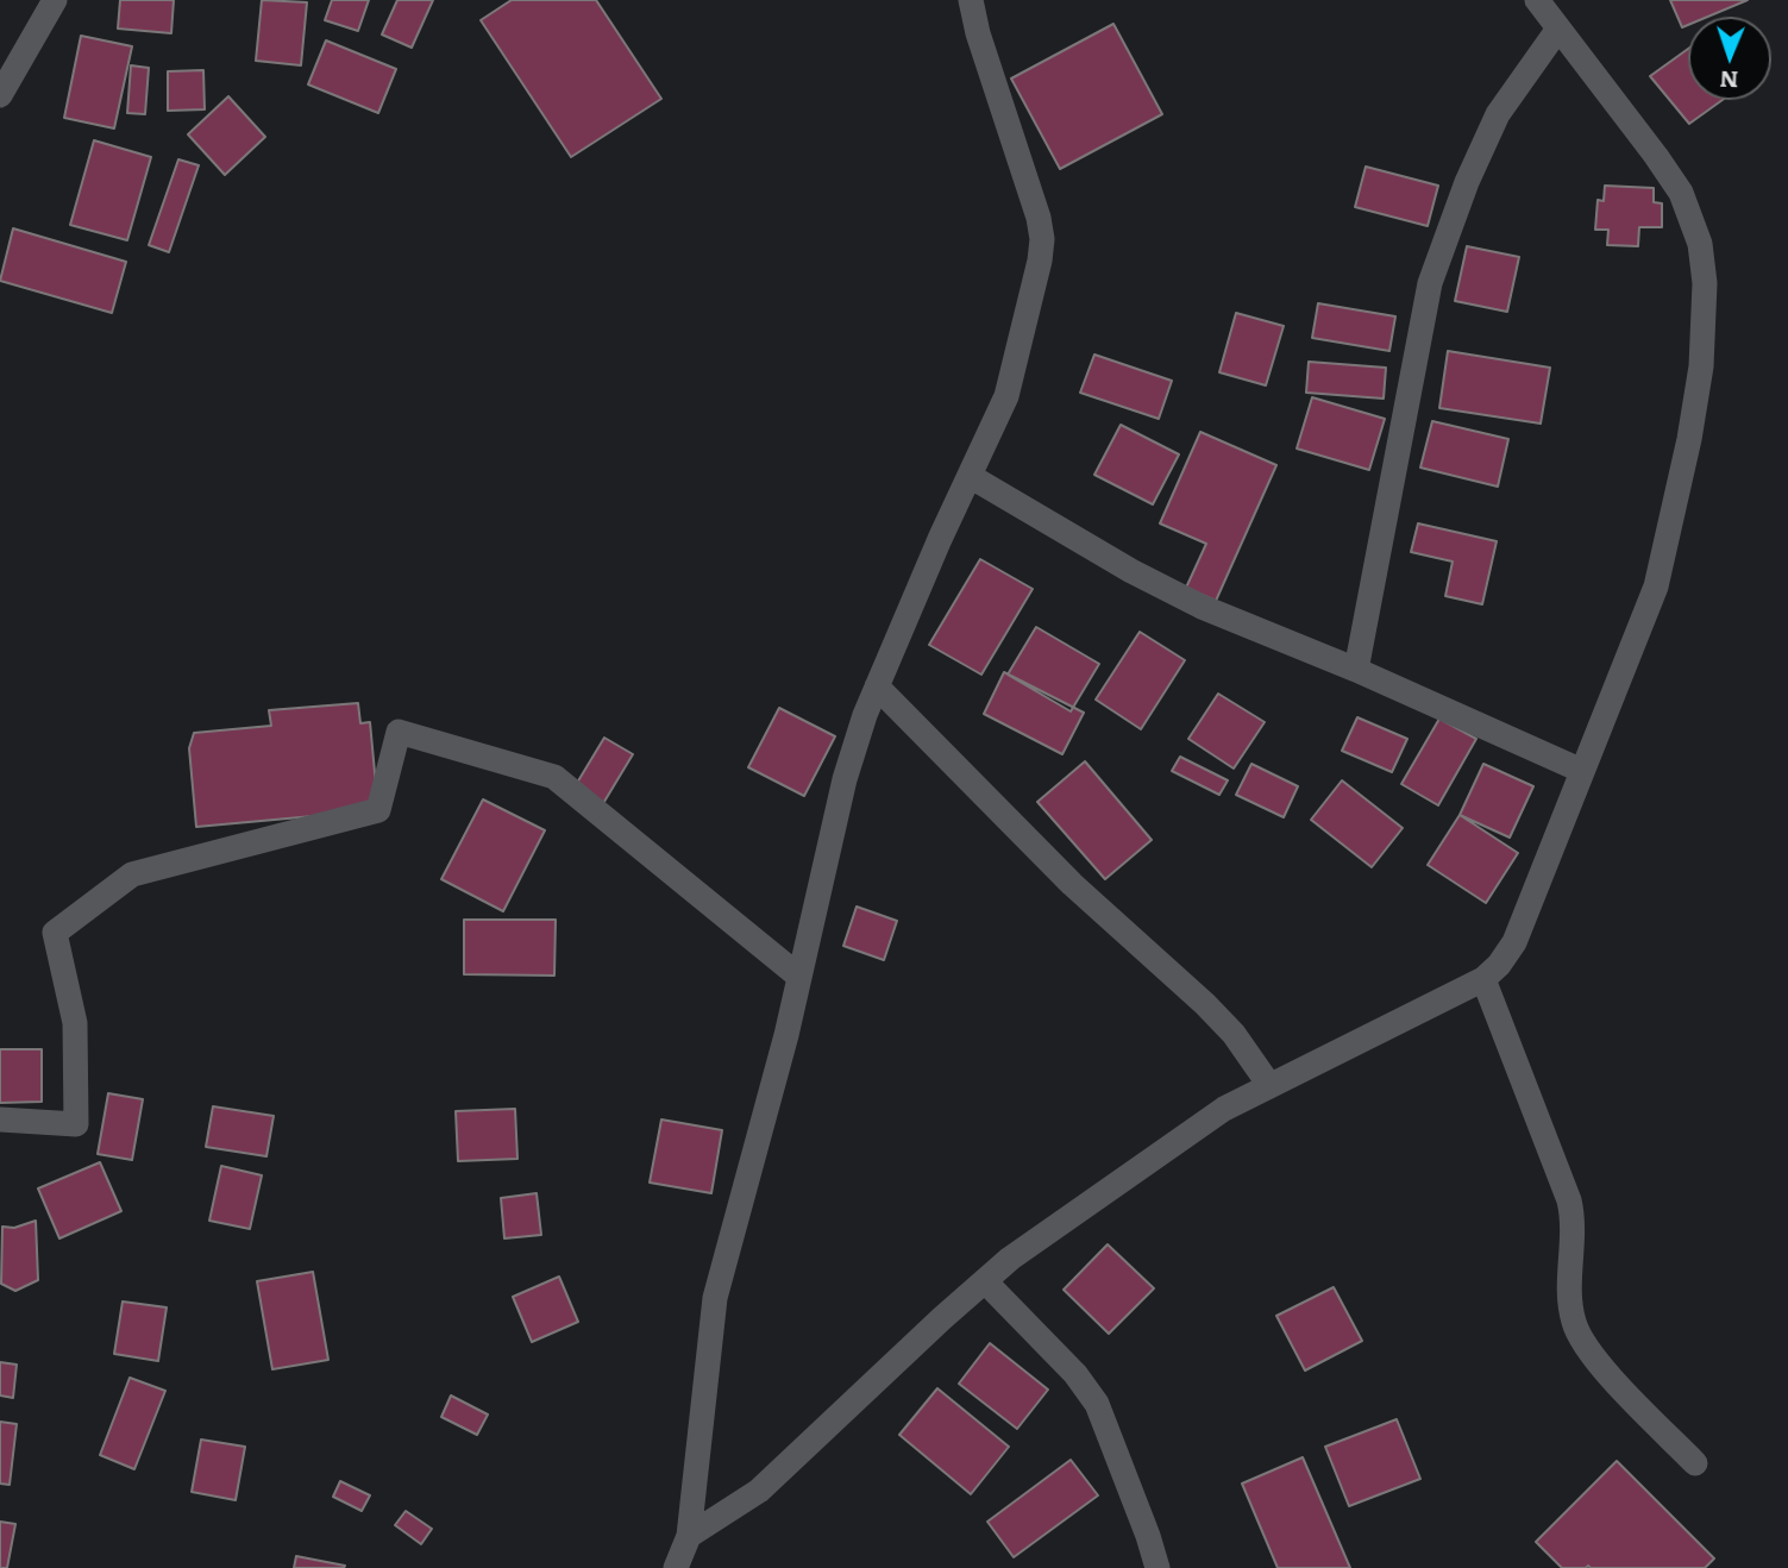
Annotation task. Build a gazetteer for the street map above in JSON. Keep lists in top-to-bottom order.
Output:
{
  "north": "bottom"
}
